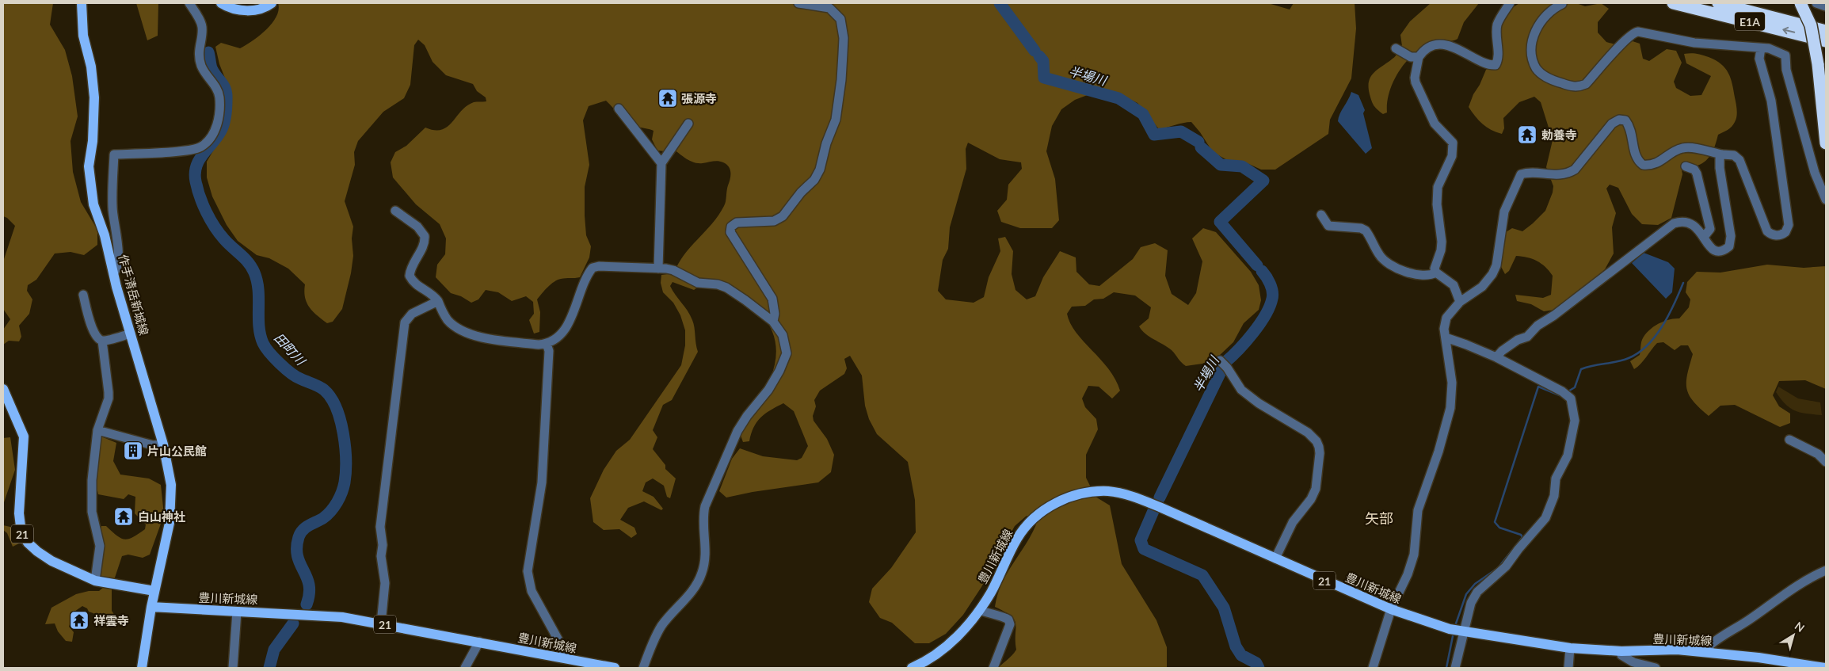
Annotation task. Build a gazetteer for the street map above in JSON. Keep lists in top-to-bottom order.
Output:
{
  "streets": {
    "highway": ["E1A"],
    "main road": ["作手清岳新城線", "21", "豊川新城線"]
  },
  "crossings": [
    ["作手清岳新城線", "21"]
  ],
  "districts": ["矢部"],
  "water": ["半場川", "田町川"],
  "places": {
    "temple": [
      "張源寺",
      "勅養寺",
      "白山神社",
      "祥雲寺"
    ],
    "building": ["片山公民館"]
  },
  "north": "top right"
}
